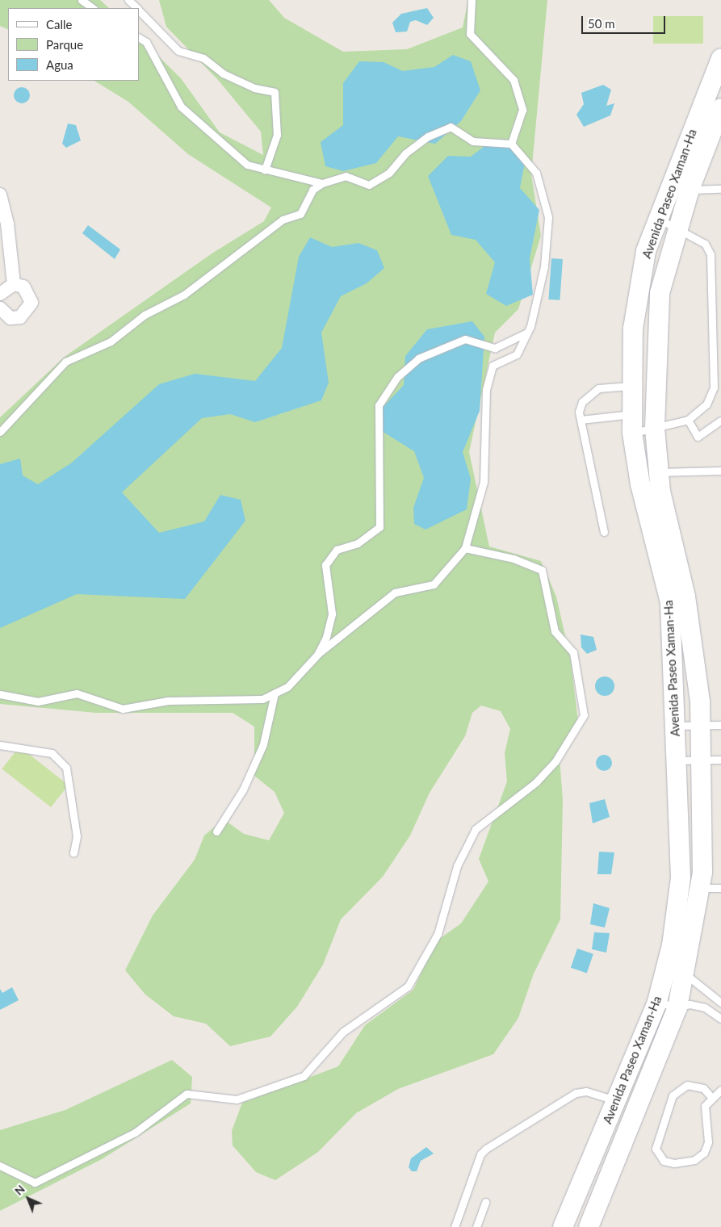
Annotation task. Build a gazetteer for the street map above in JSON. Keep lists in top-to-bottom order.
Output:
{
  "streets": {
    "main road": ["Avenida Paseo Xaman-Ha"]
  },
  "legend": ["Calle", "Parque", "Agua"],
  "scale_bar": "50 m",
  "north": "top left"
}
